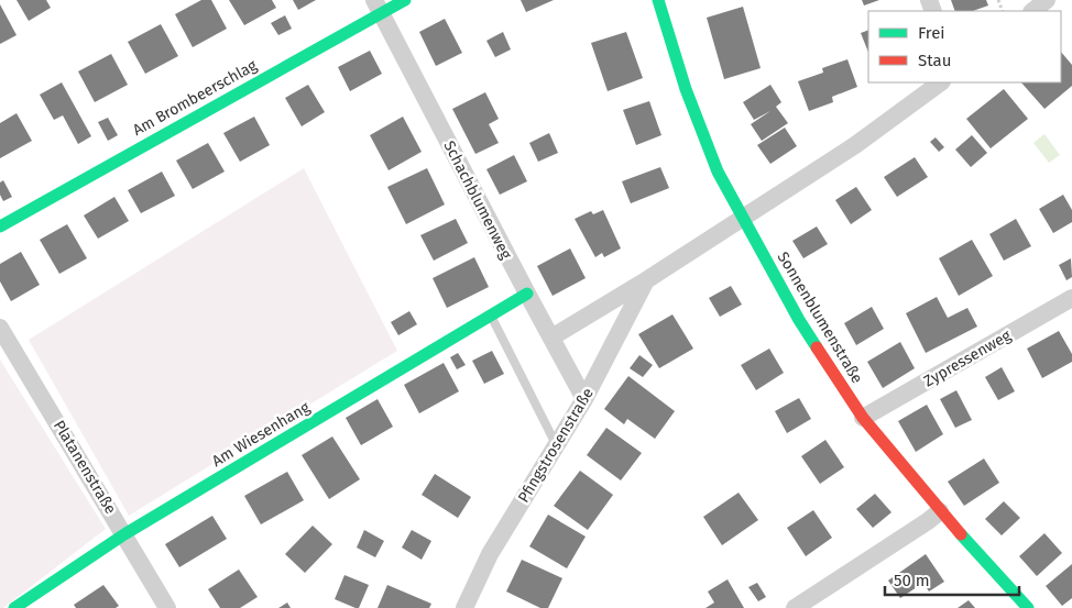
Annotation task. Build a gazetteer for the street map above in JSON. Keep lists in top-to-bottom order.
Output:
{
  "streets": {
    "street": [
      "Am Brombeerschlag",
      "Schachblumenweg",
      "Sonnenblumenstraße",
      "Zypressenweg",
      "Am Wiesenhang",
      "Pfingstrosenstraße",
      "Platanenstraße"
    ]
  },
  "crossings": [
    ["Am Brombeerschlag", "Schachblumenweg"],
    ["Schachblumenweg", "Am Wiesenhang"],
    ["Schachblumenweg", "Pfingstrosenstraße"],
    ["Sonnenblumenstraße", "Zypressenweg"],
    ["Sonnenblumenstraße", "Pfingstrosenstraße"],
    ["Am Wiesenhang", "Platanenstraße"]
  ],
  "legend": ["Frei", "Stau"],
  "scale_bar": "50 m"
}
